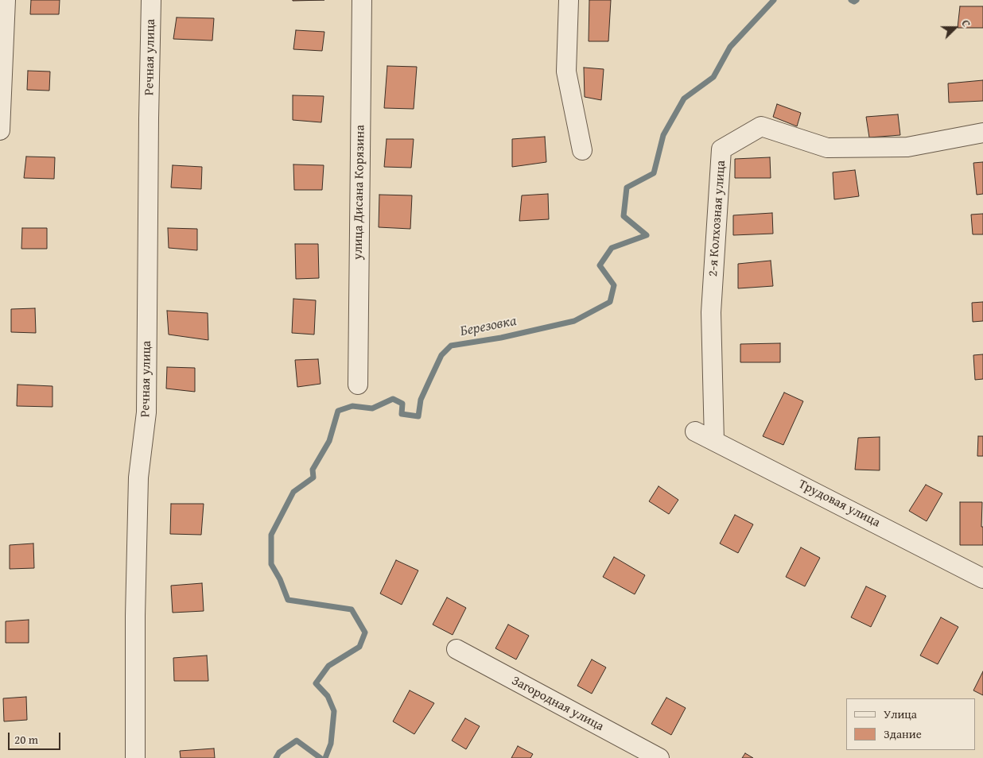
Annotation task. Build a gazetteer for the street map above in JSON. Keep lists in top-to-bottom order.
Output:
{
  "streets": {
    "street": [
      "Речная улица",
      "улица Дисана Корязина",
      "2-я Колхозная улица",
      "Трудовая улица",
      "Загородная улица"
    ]
  },
  "crossings": [
    ["2-я Колхозная улица", "Трудовая улица"]
  ],
  "water": ["Березовка"],
  "legend": ["Улица", "Здание"],
  "scale_bar": "20 m",
  "north": "right"
}
